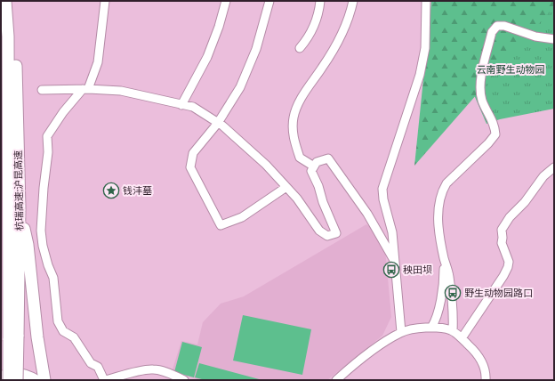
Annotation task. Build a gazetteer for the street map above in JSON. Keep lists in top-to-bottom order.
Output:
{
  "streets": {
    "highway": ["杭瑞高速;沪昆高速"]
  },
  "parks": ["云南野生动物园"],
  "places": {
    "place": ["钱沣墓"],
    "bus stop": ["秧田坝", "野生动物园路口"]
  }
}
